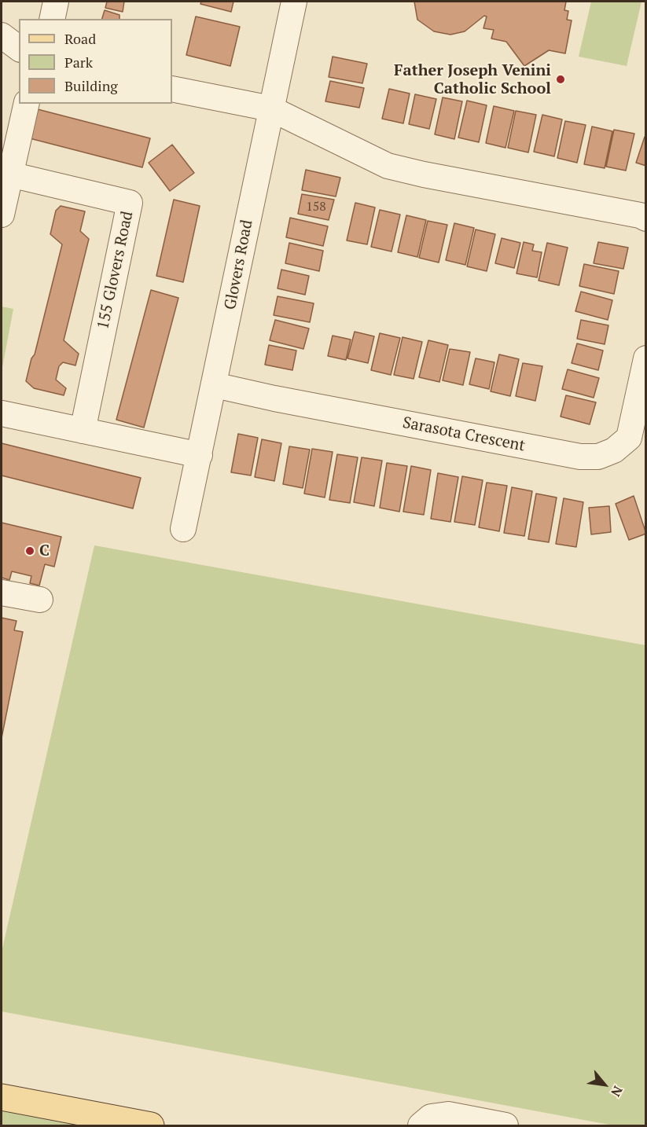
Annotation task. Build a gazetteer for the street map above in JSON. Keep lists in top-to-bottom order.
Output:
{
  "streets": {
    "street": ["Glovers Road", "155 Glovers Road", "Sarasota Crescent"]
  },
  "crossings": [
    ["Glovers Road", "Sarasota Crescent"]
  ],
  "places": ["Father Joseph Venini Catholic School", "C"],
  "house_numbers": ["158"],
  "legend": ["Road", "Park", "Building"],
  "north": "bottom right"
}
